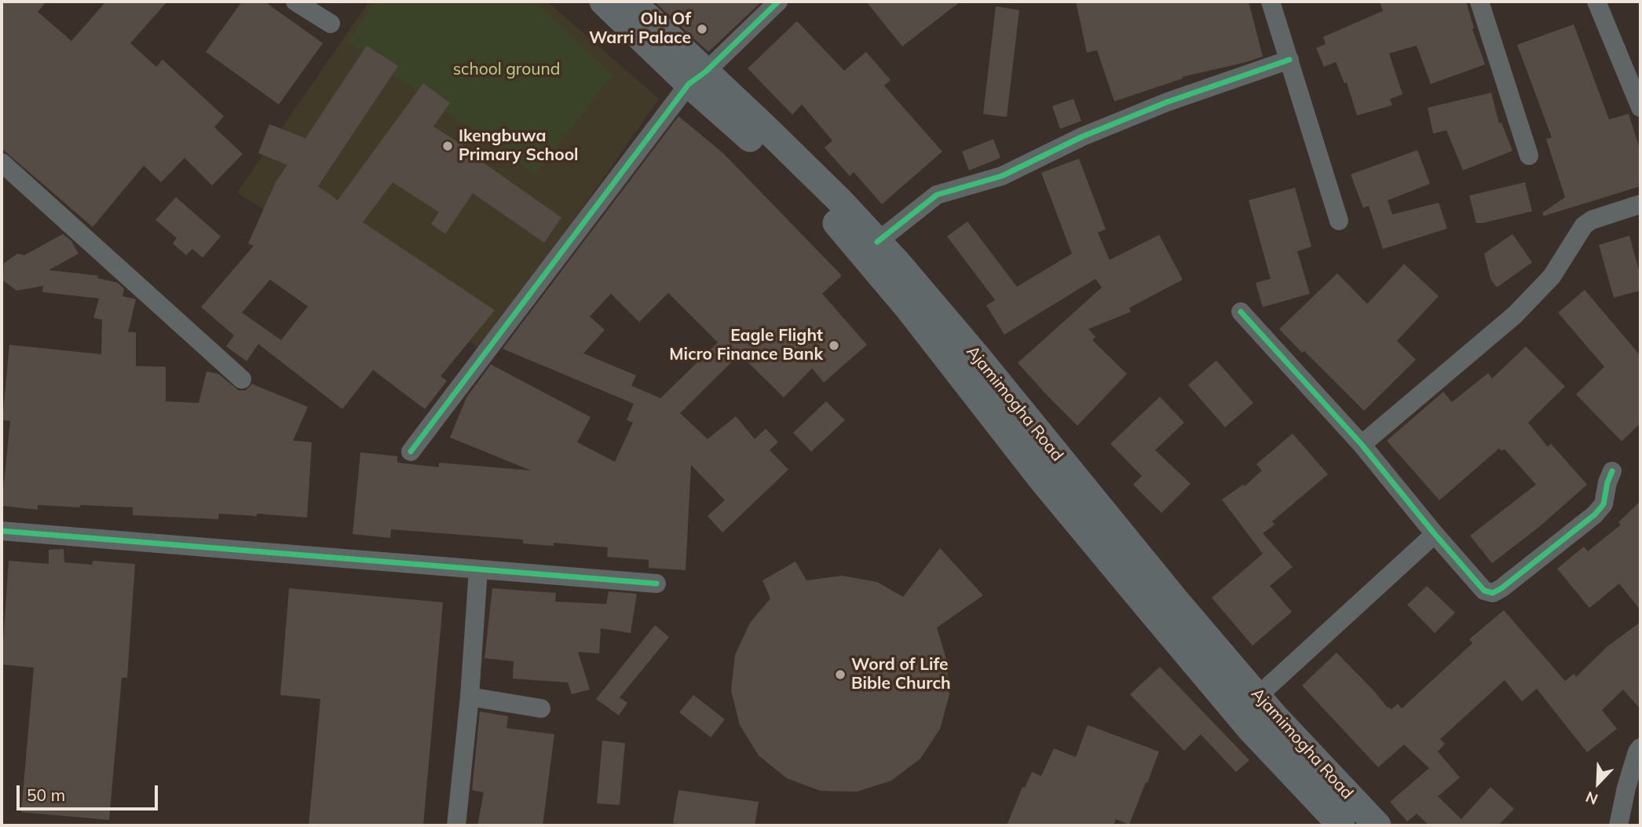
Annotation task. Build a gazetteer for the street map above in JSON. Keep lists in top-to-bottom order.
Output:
{
  "streets": {
    "main road": ["Ajamimogha Road"]
  },
  "parks": ["school ground"],
  "places": [
    "Olu Of Warri Palace",
    "Ikengbuwa Primary School",
    "Eagle Flight Micro Finance Bank",
    "Word of Life Bible Church"
  ],
  "scale_bar": "50 m",
  "north": "bottom left"
}
